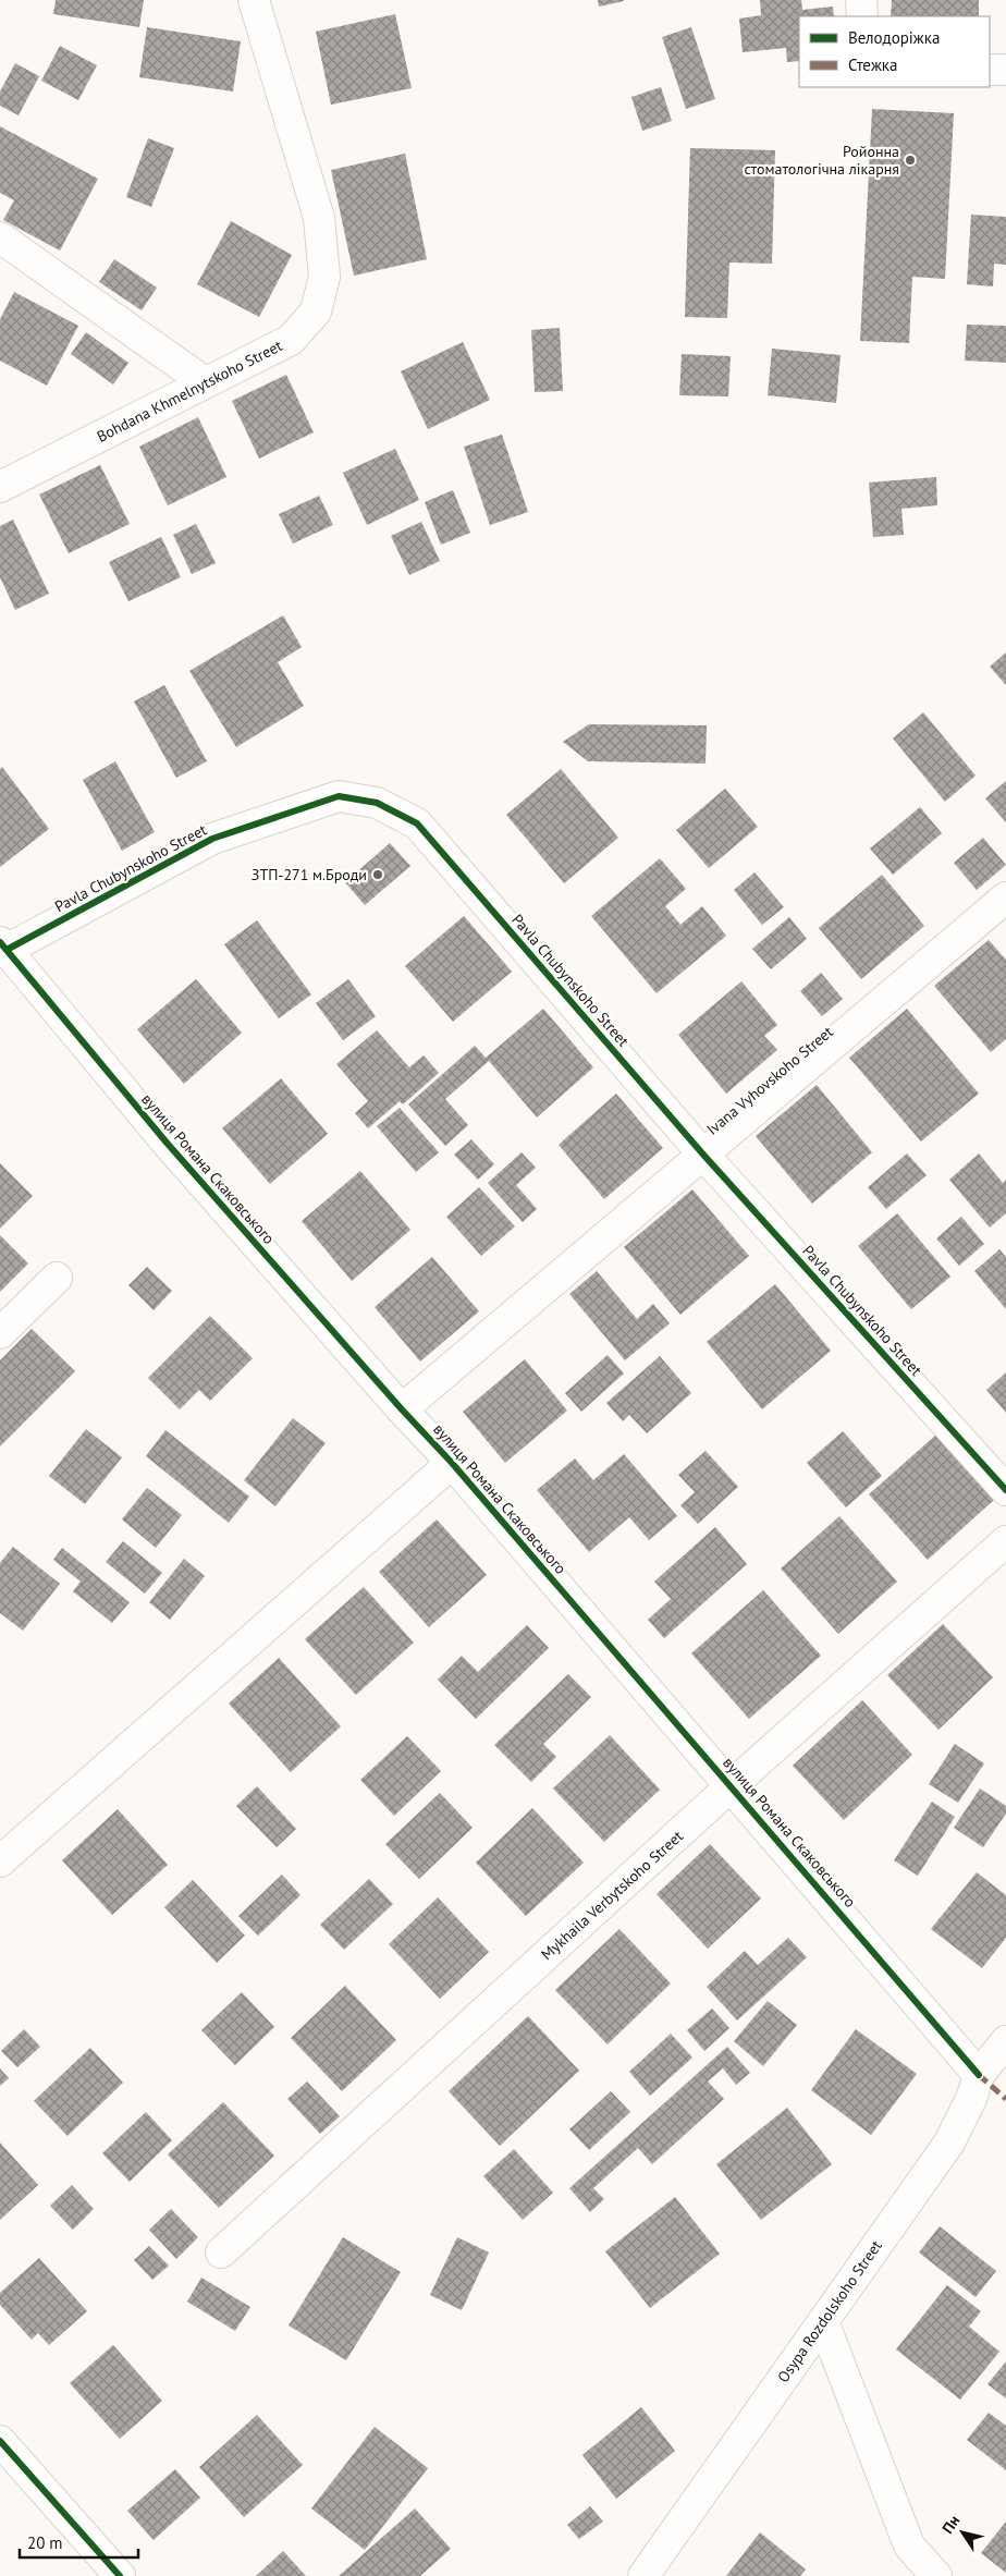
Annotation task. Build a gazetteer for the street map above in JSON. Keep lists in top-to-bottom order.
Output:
{
  "streets": {
    "street": [
      "Bohdana Khmelnytskoho Street",
      "Pavla Chubynskoho Street",
      "Ivana Vyhovskoho Street",
      "вулиця Романа Скаковського",
      "Mykhaila Verbytskoho Street",
      "Osypa Rozdolskoho Street"
    ]
  },
  "crossings": [
    ["Pavla Chubynskoho Street", "Ivana Vyhovskoho Street"],
    ["Pavla Chubynskoho Street", "вулиця Романа Скаковського"],
    ["Ivana Vyhovskoho Street", "вулиця Романа Скаковського"],
    ["вулиця Романа Скаковського", "Mykhaila Verbytskoho Street"],
    ["вулиця Романа Скаковського", "Osypa Rozdolskoho Street"]
  ],
  "places": ["Ройонна стоматологічна лікарня", "ЗТП-271 м.Броди"],
  "legend": ["Велодоріжка", "Стежка"],
  "scale_bar": "20 m",
  "north": "top left"
}
